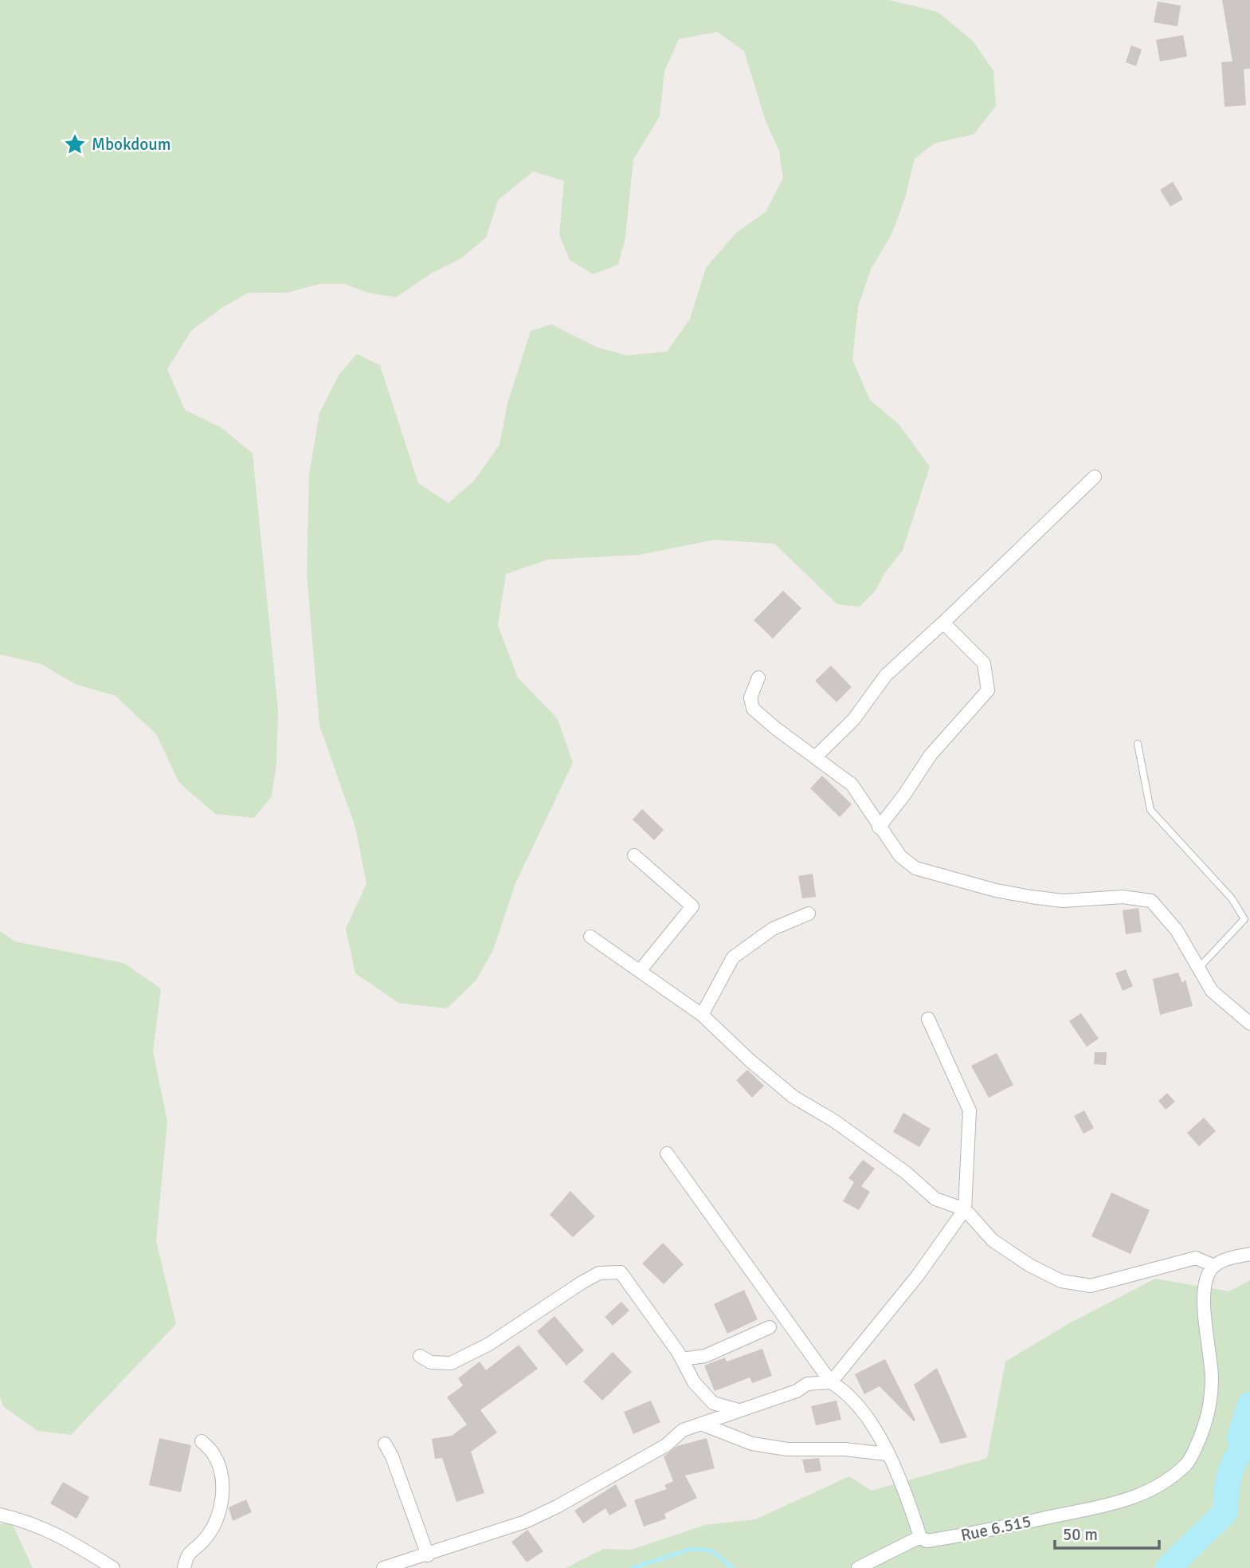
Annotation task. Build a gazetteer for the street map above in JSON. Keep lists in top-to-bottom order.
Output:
{
  "streets": {
    "street": ["Rue 6.515"]
  },
  "places": {
    "place": ["Mbokdoum"]
  },
  "scale_bar": "50 m"
}
